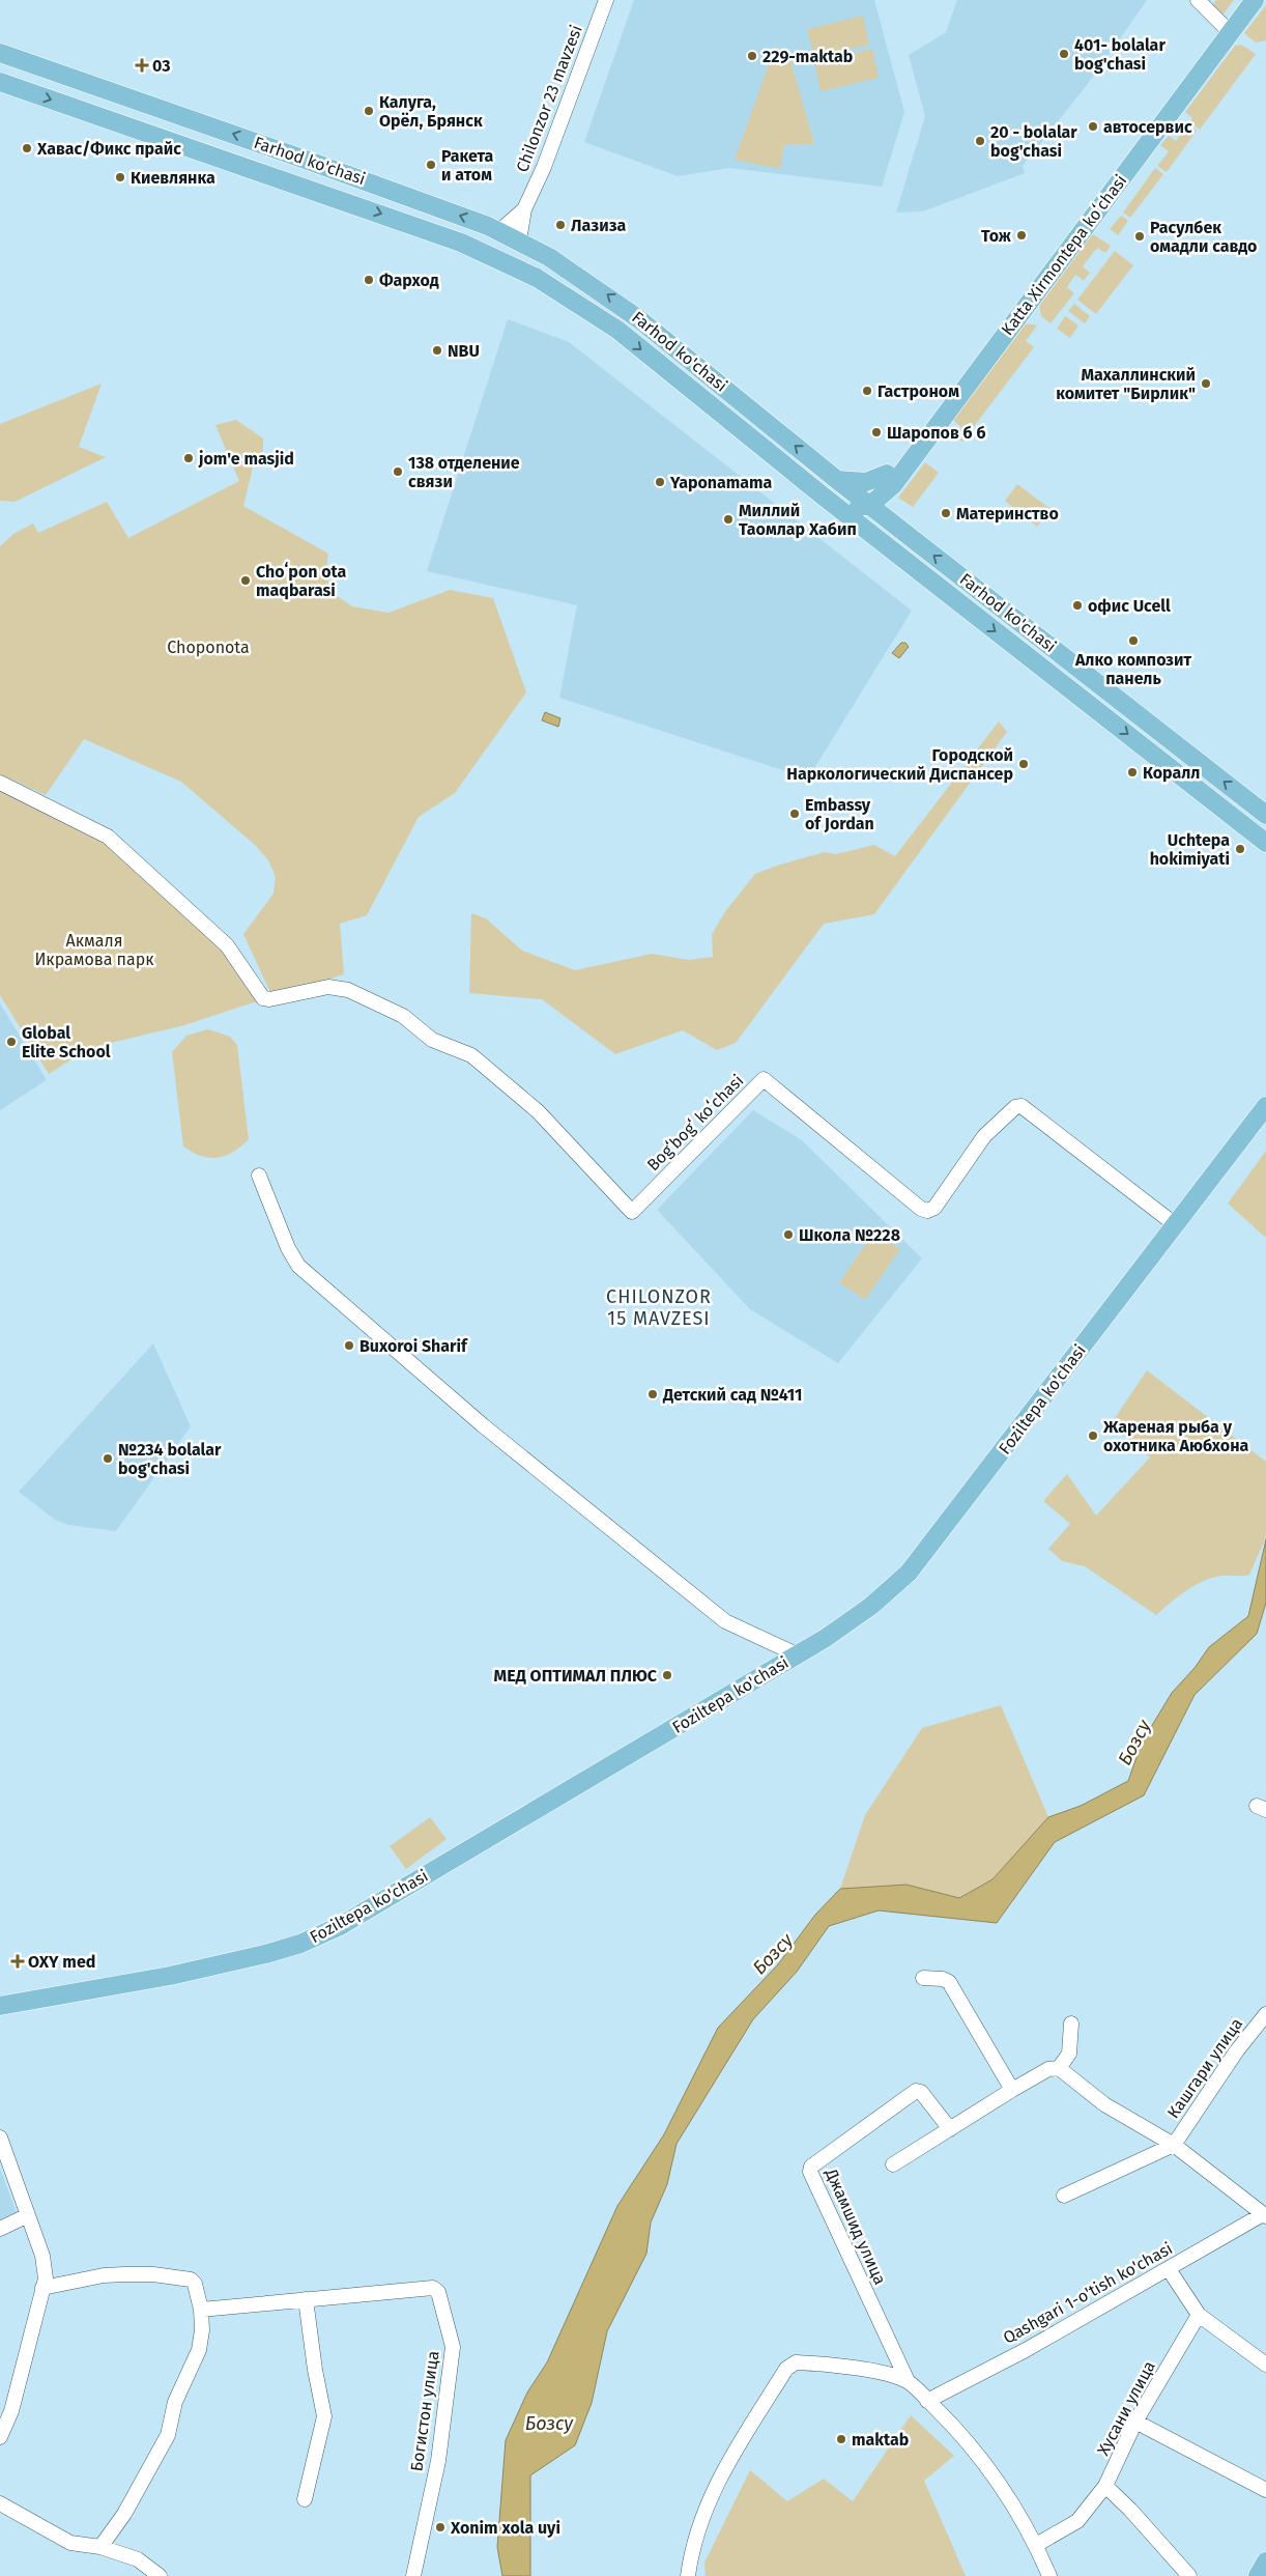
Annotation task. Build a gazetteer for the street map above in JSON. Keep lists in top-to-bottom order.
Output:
{
  "streets": {
    "main road": ["Farhod ko'chasi", "Katta Xirmontepa koʻchasi", "Foziltepa ko'chasi"],
    "street": [
      "Chilonzor 23 mavzesi",
      "Bogʻbogʻ koʻchasi",
      "Кашгари улица",
      "Джамшид улица",
      "Qashgari 1-o'tish ko'chasi",
      "Хусани улица",
      "Богистон улица"
    ]
  },
  "crossings": [
    ["Chilonzor 23 mavzesi", "Farhod ko'chasi"],
    ["Farhod ko'chasi", "Katta Xirmontepa koʻchasi"],
    ["Bogʻbogʻ koʻchasi", "Foziltepa ko'chasi"],
    ["Кашгари улица", "Qashgari 1-o'tish ko'chasi"],
    ["Джамшид улица", "Qashgari 1-o'tish ko'chasi"],
    ["Джамшид улица", "Хусани улица"]
  ],
  "districts": ["CHILONZOR 15 MAVZESI"],
  "water": ["Бозсу"],
  "parks": ["Choponota", "Акмаля Икрамова парк"],
  "places": {
    "other": [
      "401- bolalar bog'chasi",
      "229-maktab",
      "Калуга, Орёл, Брянск",
      "автосервис",
      "20 - bolalar bog'chasi",
      "Хавас/Фикс прайс",
      "Ракета и атом",
      "Киевлянка",
      "Лазиза",
      "Тож",
      "Расулбек омадли савдо",
      "Фарход",
      "NBU",
      "Махаллинский комитет \"Бирлик\"",
      "Гастроном",
      "Шаропов б б",
      "jom'e masjid",
      "138 отделение связи",
      "Yaponamama",
      "Материнство",
      "Миллий Таомлар Хабип",
      "Choʻpon ota maqbarasi",
      "офис Ucell",
      "Алко композит панель",
      "Городской Наркологический Диспансер",
      "Коралл",
      "Embassy of Jordan",
      "Uchtepa hokimiyati",
      "Global Elite School",
      "Школа №228",
      "Buxoroi Sharif",
      "Детский сад №411",
      "Жареная рыба у охотника Аюбхона",
      "№234 bolalar bog'chasi",
      "МЕД ОПТИМАЛ ПЛЮС",
      "maktab",
      "Xonim xola uyi"
    ],
    "health": ["03", "OXY med"]
  }
}
